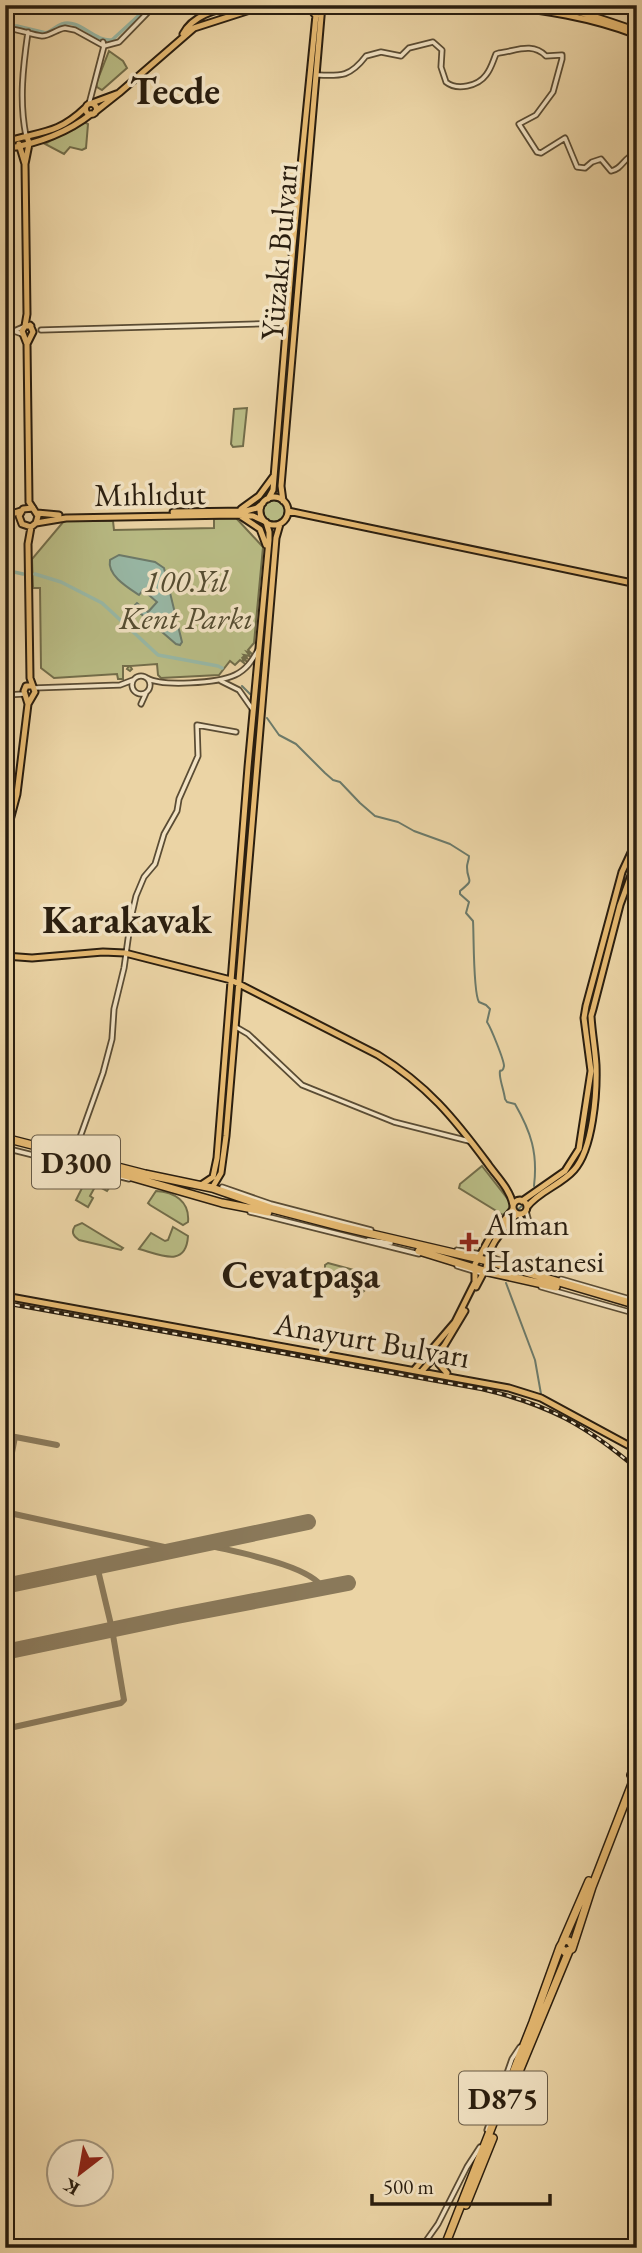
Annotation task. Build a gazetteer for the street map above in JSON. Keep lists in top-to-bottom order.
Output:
{
  "streets": {
    "highway": ["D300", "D875"],
    "main road": ["Yüzakı Bulvarı", "Mıhlıdut", "Anayurt Bulvarı"]
  },
  "crossings": [
    ["Yüzakı Bulvarı", "Mıhlıdut"]
  ],
  "districts": ["Tecde", "Karakavak", "Cevatpaşa"],
  "parks": ["100.Yıl Kent Parkı"],
  "places": {
    "health": ["Alman Hastanesi"]
  },
  "scale_bar": "500 m",
  "north": "bottom left"
}
